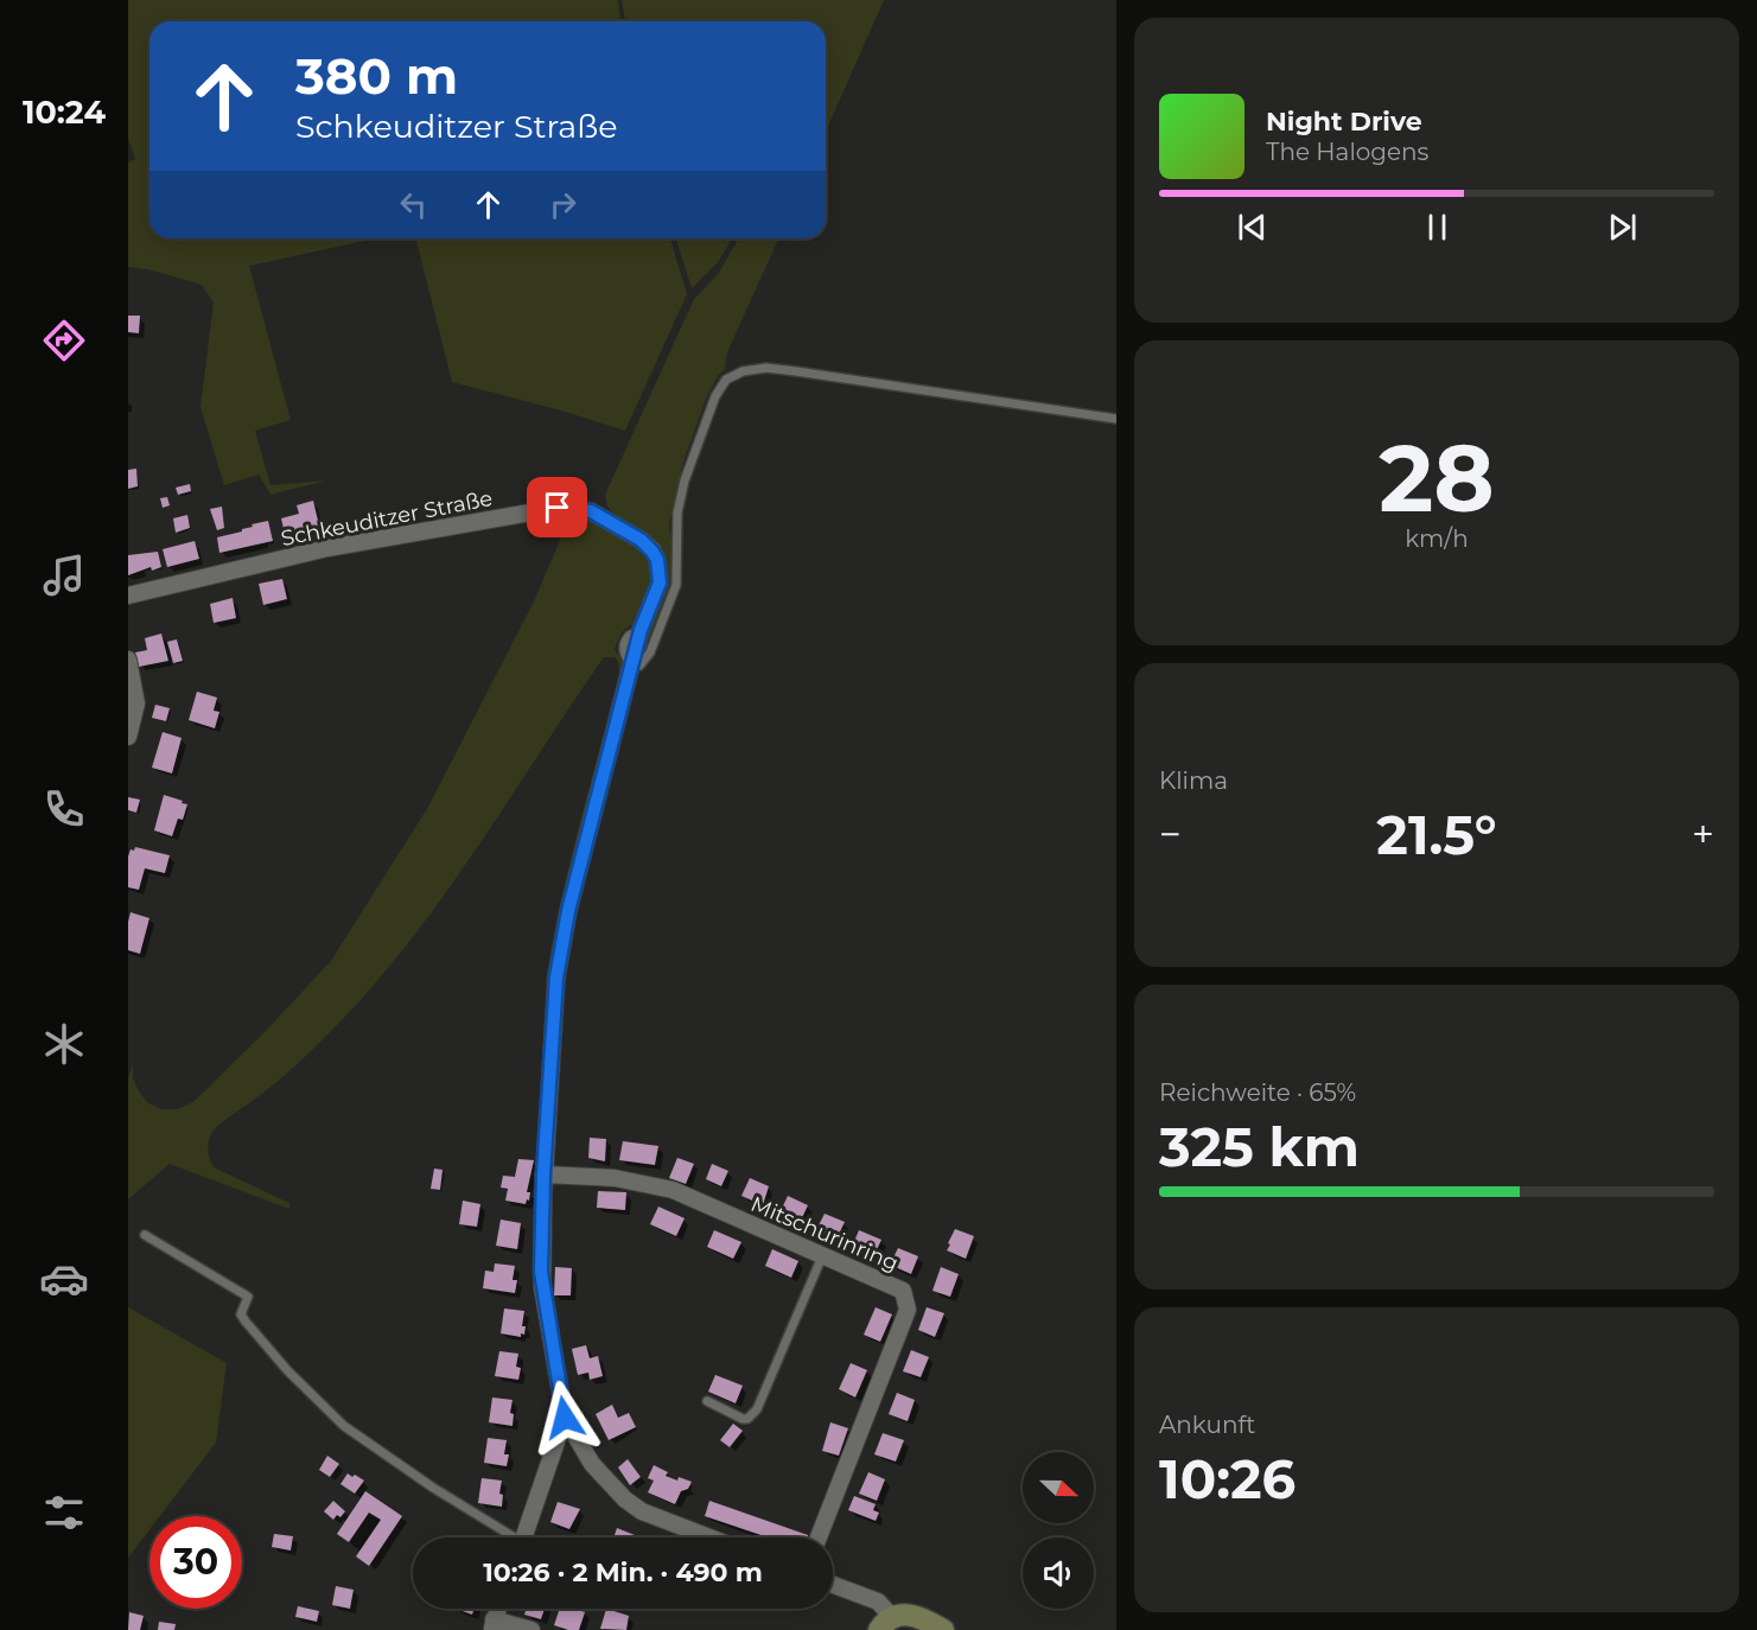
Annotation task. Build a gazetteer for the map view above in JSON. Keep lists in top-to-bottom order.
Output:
{
  "streets": {
    "street": ["Schkeuditzer Straße", "Mitschurinring"]
  },
  "north": "right",
  "page": {
    "tabs": "10:24",
    "turn": ["380 m", "Schkeuditzer Straße"],
    "song": ["Night Drive", "The Halogens"],
    "tile": [
      ["28", "km/h"],
      "Klima",
      ["Reichweite · 65%", "325 km"],
      ["Ankunft", "10:26"]
    ],
    "heat": ["−", "21.5°", "+"],
    "limit": "30",
    "trip": "10:26 · 2 Min. · 490 m"
  }
}
